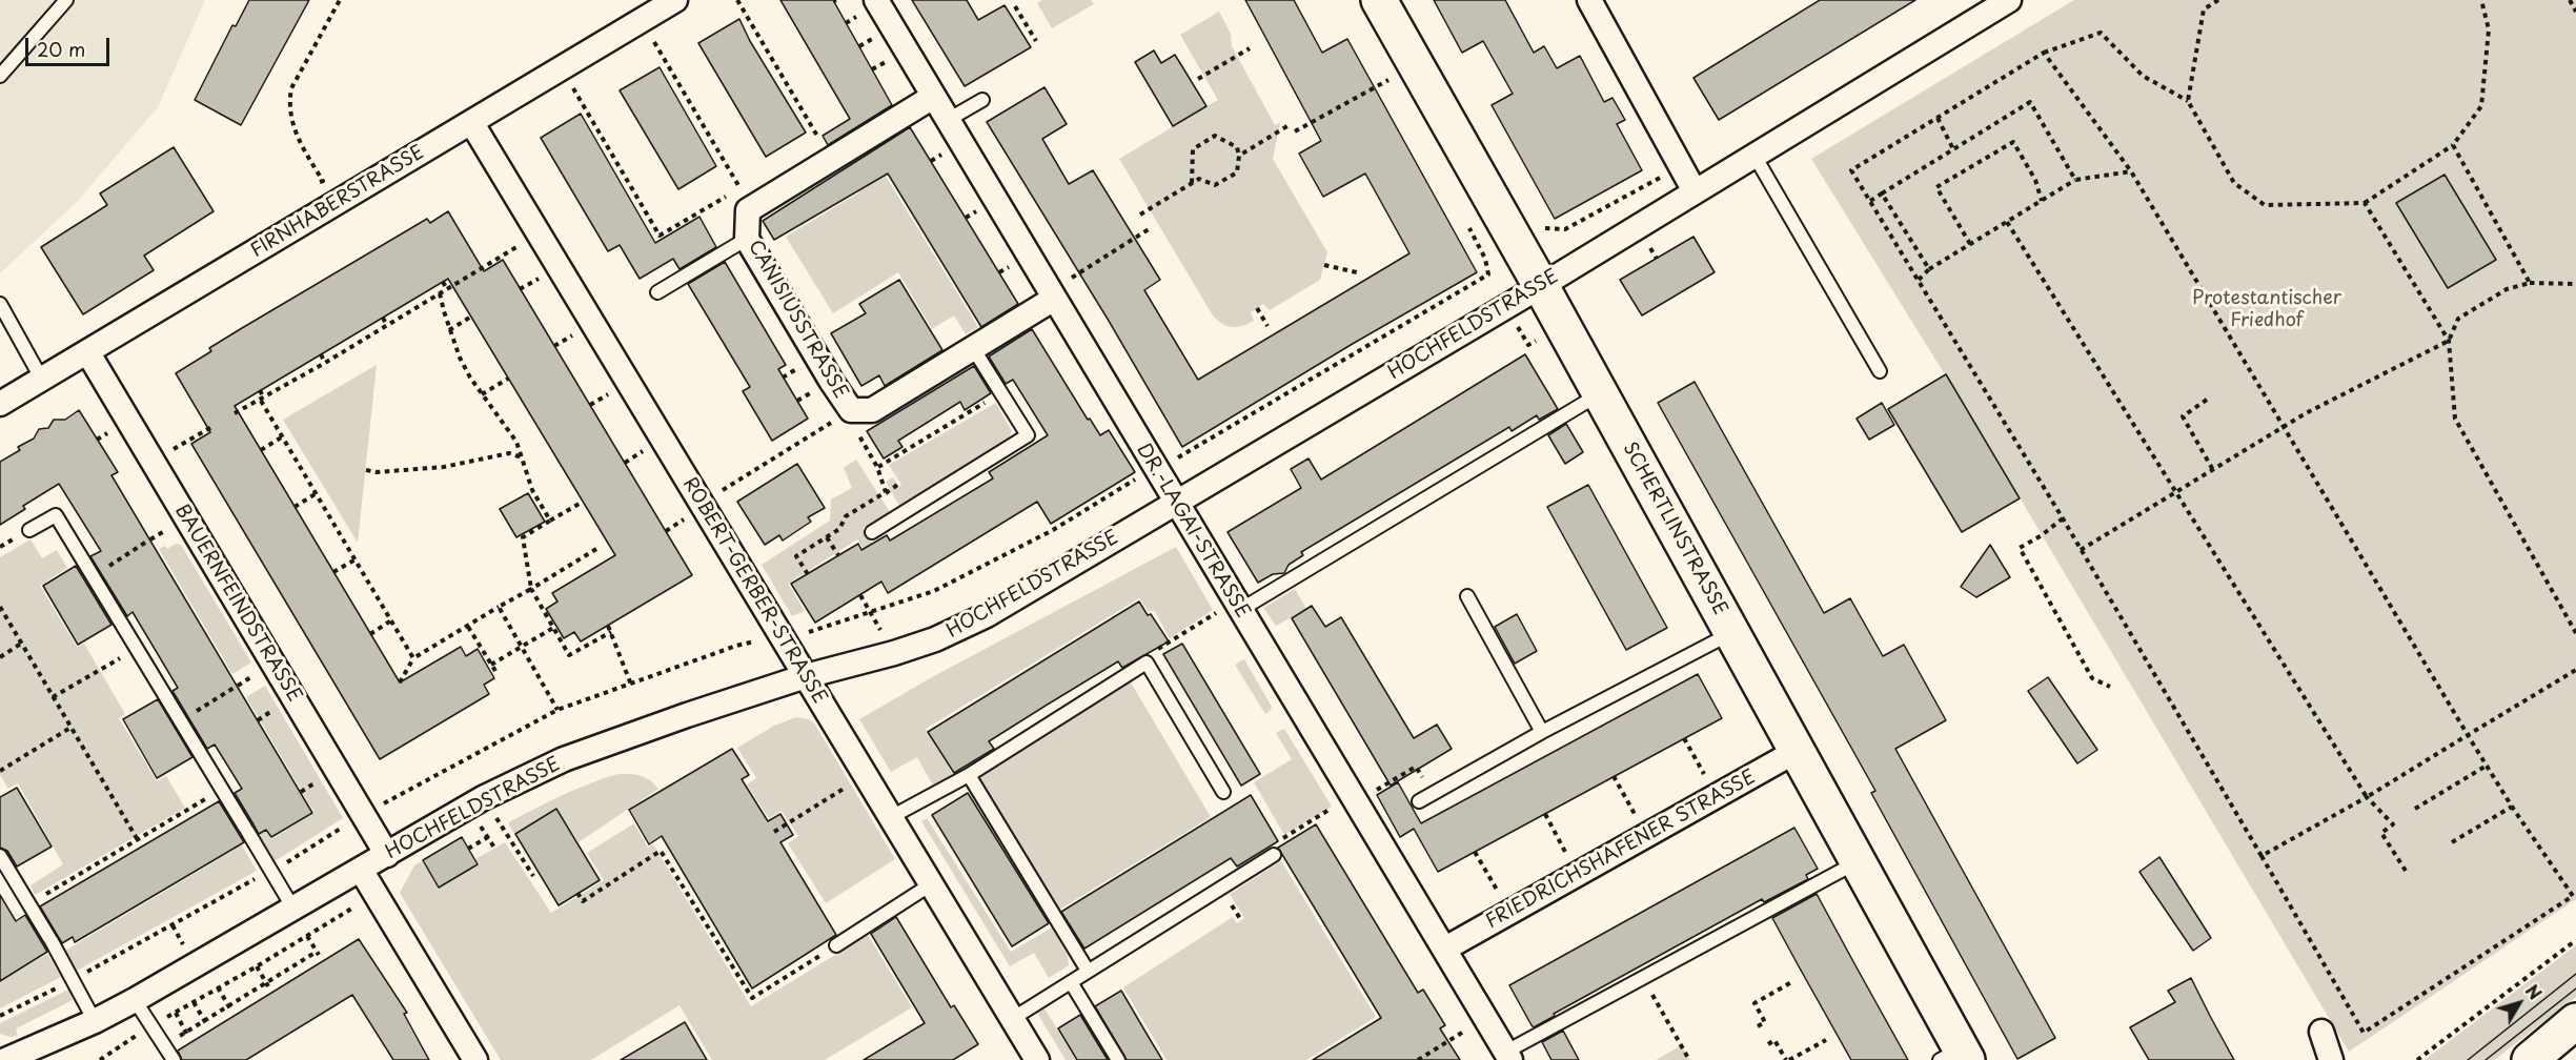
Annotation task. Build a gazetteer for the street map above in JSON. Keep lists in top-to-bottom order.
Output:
{
  "streets": {
    "street": [
      "FIRNHABERSTRASSE",
      "CANISIUSSTRASSE",
      "HOCHFELDSTRASSE",
      "SCHERTLINSTRASSE",
      "DR.-LAGAI-STRASSE",
      "ROBERT-GERBER-STRASSE",
      "BAUERNFEINDSTRASSE",
      "FRIEDRICHSHAFENER STRASSE"
    ]
  },
  "crossings": [
    ["FIRNHABERSTRASSE", "ROBERT-GERBER-STRASSE"],
    ["FIRNHABERSTRASSE", "BAUERNFEINDSTRASSE"],
    ["CANISIUSSTRASSE", "DR.-LAGAI-STRASSE"],
    ["HOCHFELDSTRASSE", "SCHERTLINSTRASSE"],
    ["HOCHFELDSTRASSE", "DR.-LAGAI-STRASSE"],
    ["HOCHFELDSTRASSE", "ROBERT-GERBER-STRASSE"],
    ["HOCHFELDSTRASSE", "BAUERNFEINDSTRASSE"],
    ["SCHERTLINSTRASSE", "FRIEDRICHSHAFENER STRASSE"],
    ["DR.-LAGAI-STRASSE", "FRIEDRICHSHAFENER STRASSE"]
  ],
  "parks": ["Protestantischer Friedhof"],
  "scale_bar": "20 m",
  "north": "top right"
}
